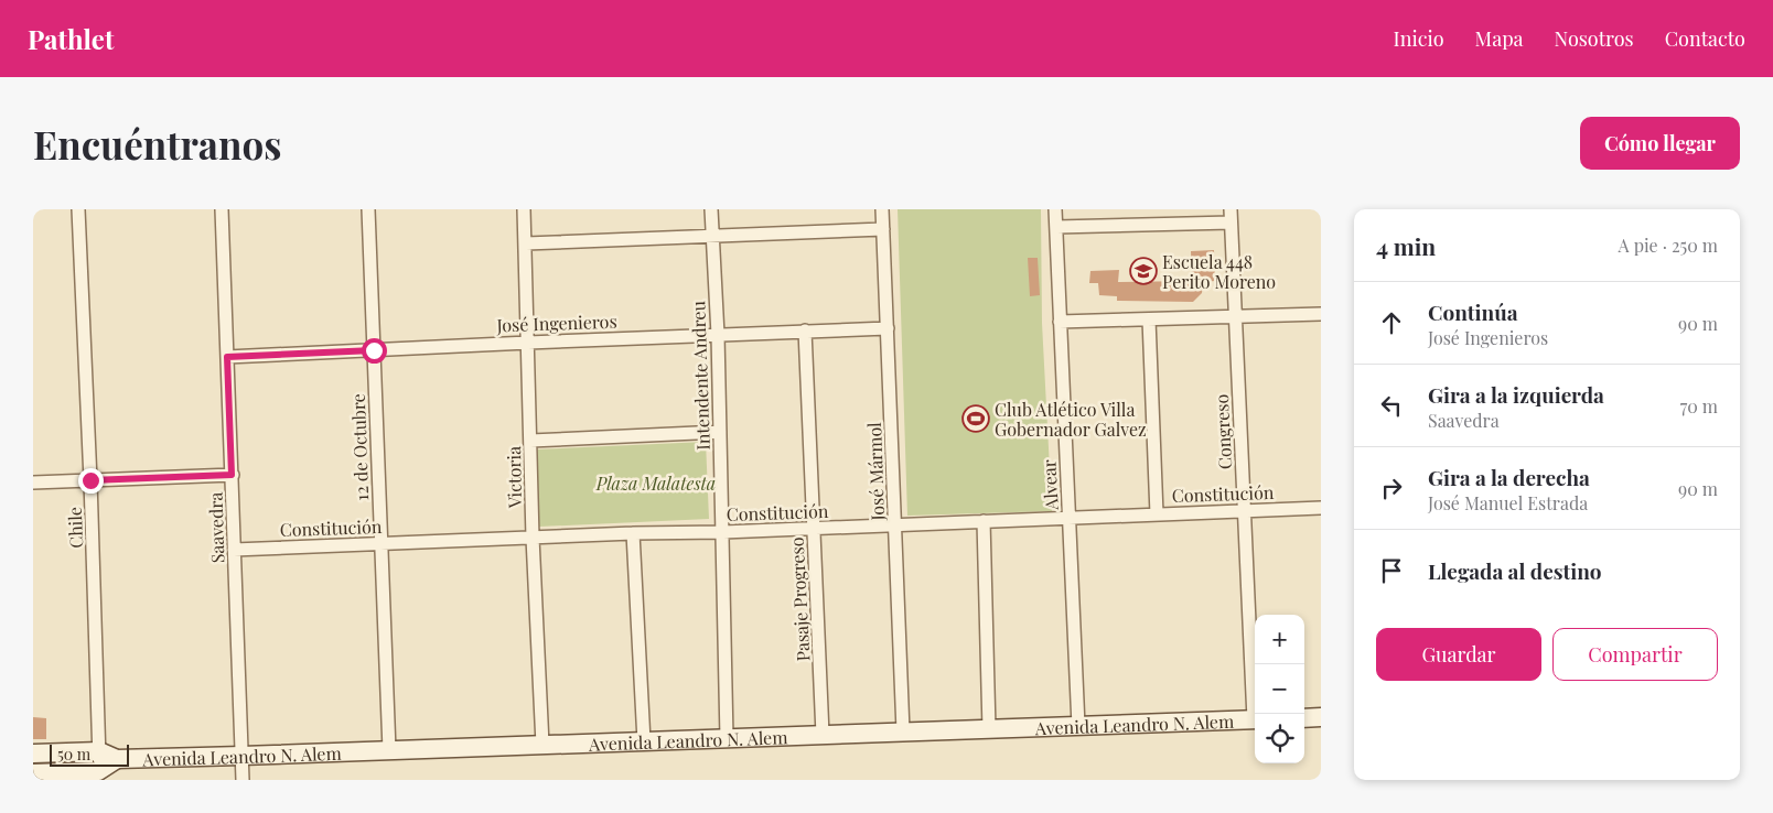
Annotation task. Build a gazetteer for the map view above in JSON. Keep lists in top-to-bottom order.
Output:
{
  "streets": {
    "street": [
      "José Ingenieros",
      "Intendente Andreu",
      "Congreso",
      "12 de Octubre",
      "José Mármol",
      "Victoria",
      "Alvear",
      "Constitución",
      "Chile",
      "Saavedra",
      "Pasaje Progreso",
      "Avenida Leandro N. Alem"
    ]
  },
  "crossings": [
    ["José Ingenieros", "Intendente Andreu"],
    ["José Ingenieros", "12 de Octubre"],
    ["José Ingenieros", "José Mármol"],
    ["José Ingenieros", "Victoria"],
    ["José Ingenieros", "Saavedra"],
    ["José Ingenieros", "Pasaje Progreso"],
    ["Intendente Andreu", "Constitución"],
    ["Intendente Andreu", "Avenida Leandro N. Alem"],
    ["Congreso", "Constitución"],
    ["12 de Octubre", "Constitución"],
    ["12 de Octubre", "Avenida Leandro N. Alem"],
    ["José Mármol", "Constitución"],
    ["José Mármol", "Avenida Leandro N. Alem"],
    ["Victoria", "Constitución"],
    ["Victoria", "Avenida Leandro N. Alem"],
    ["Alvear", "Constitución"],
    ["Alvear", "Avenida Leandro N. Alem"],
    ["Constitución", "Saavedra"],
    ["Constitución", "Pasaje Progreso"],
    ["Chile", "Avenida Leandro N. Alem"],
    ["Saavedra", "Avenida Leandro N. Alem"],
    ["Pasaje Progreso", "Avenida Leandro N. Alem"]
  ],
  "parks": ["Plaza Malatesta"],
  "places": {
    "school or university": ["Escuela 448 Perito Moreno"],
    "sports": ["Club Atlético Villa Gobernador Galvez"]
  },
  "scale_bar": "50 m",
  "page": {
    "header": "Pathlet",
    "nav": [
      "Inicio",
      "Mapa",
      "Nosotros",
      "Contacto"
    ],
    "buttons": [
      "Cómo llegar",
      ["Guardar", "Compartir"]
    ],
    "title": "Encuéntranos",
    "heading": ["4 min", "A pie · 250 m"],
    "list": [
      ["Continúa", "José Ingenieros", "90 m"],
      ["Gira a la izquierda", "Saavedra", "70 m"],
      ["Gira a la derecha", "José Manuel Estrada", "90 m"],
      "Llegada al destino"
    ],
    "map_buttons": ["+", "−"],
    "scale": "50 m"
  }
}
